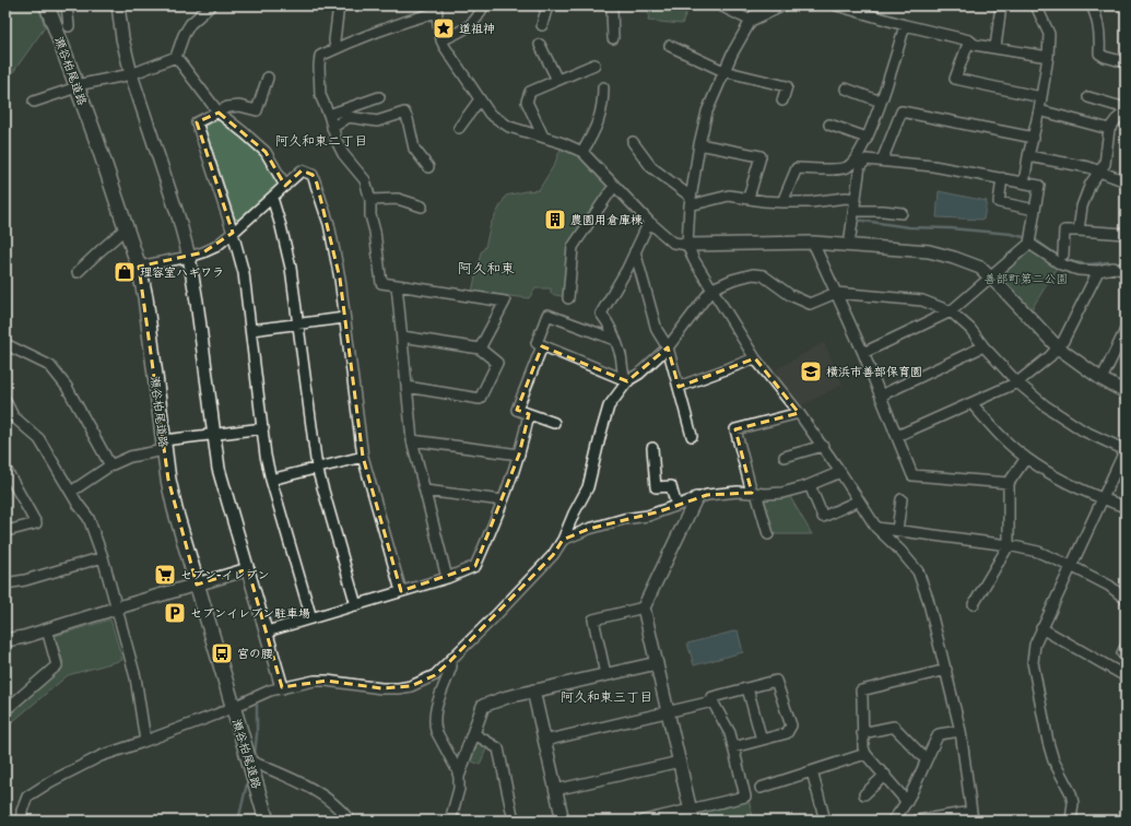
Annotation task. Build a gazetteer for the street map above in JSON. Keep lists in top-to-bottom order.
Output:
{
  "streets": {
    "main road": ["瀬谷柏尾道路"]
  },
  "districts": ["阿久和東二丁目", "阿久和東", "阿久和東三丁目"],
  "parks": ["善部町第二公園"],
  "places": {
    "place": ["道祖神"],
    "building": ["農園用倉庫棟"],
    "shop": ["理容室ハギワラ"],
    "school or university": ["横浜市善部保育園"],
    "supermarket": ["セブン-イレブン"],
    "parking": ["セブンイレブン駐車場"],
    "bus stop": ["宮の腰"]
  }
}
